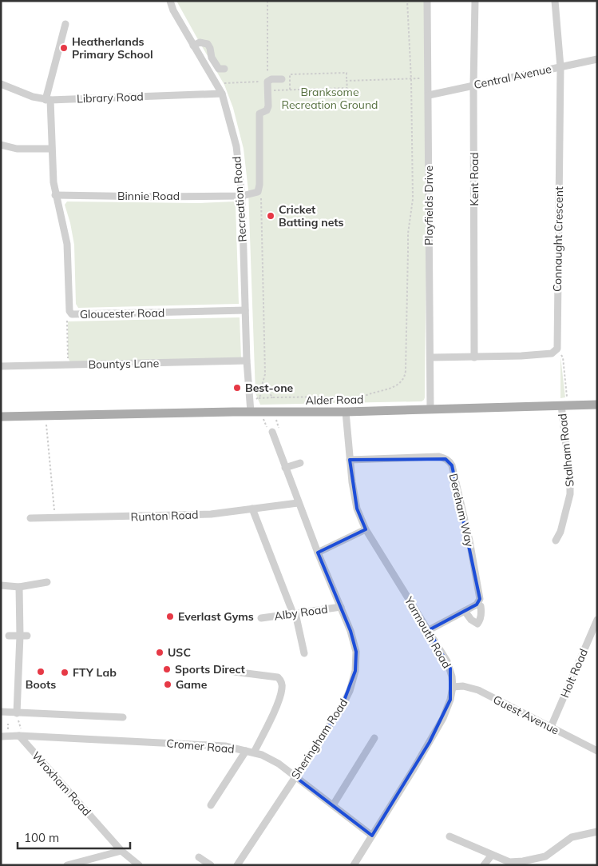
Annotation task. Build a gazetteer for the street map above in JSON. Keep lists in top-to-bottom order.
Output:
{
  "streets": {
    "main road": ["Alder Road"],
    "street": [
      "Central Avenue",
      "Library Road",
      "Kent Road",
      "Binnie Road",
      "Recreation Road",
      "Playfields Drive",
      "Connaught Crescent",
      "Gloucester Road",
      "Bountys Lane",
      "Stalham Road",
      "Dereham Way",
      "Runton Road",
      "Alby Road",
      "Yarmouth Road",
      "Holt Road",
      "Guest Avenue",
      "Sheringham Road",
      "Cromer Road",
      "Wroxham Road"
    ]
  },
  "crossings": [
    ["Central Avenue", "Kent Road"],
    ["Central Avenue", "Playfields Drive"],
    ["Central Avenue", "Connaught Crescent"],
    ["Library Road", "Recreation Road"],
    ["Library Road", "Gloucester Road"],
    ["Binnie Road", "Recreation Road"],
    ["Binnie Road", "Gloucester Road"],
    ["Recreation Road", "Gloucester Road"],
    ["Recreation Road", "Bountys Lane"],
    ["Recreation Road", "Alder Road"],
    ["Playfields Drive", "Alder Road"],
    ["Alder Road", "Stalham Road"],
    ["Alder Road", "Yarmouth Road"],
    ["Dereham Way", "Yarmouth Road"],
    ["Runton Road", "Sheringham Road"],
    ["Alby Road", "Sheringham Road"],
    ["Yarmouth Road", "Guest Avenue"],
    ["Yarmouth Road", "Cromer Road"],
    ["Holt Road", "Guest Avenue"],
    ["Sheringham Road", "Cromer Road"],
    ["Cromer Road", "Wroxham Road"]
  ],
  "parks": ["Branksome Recreation Ground"],
  "places": [
    "Heatherlands Primary School",
    "Cricket Batting nets",
    "Best-one",
    "Everlast Gyms",
    "USC",
    "Sports Direct",
    "Boots",
    "FTY Lab",
    "Game"
  ],
  "scale_bar": "100 m"
}
